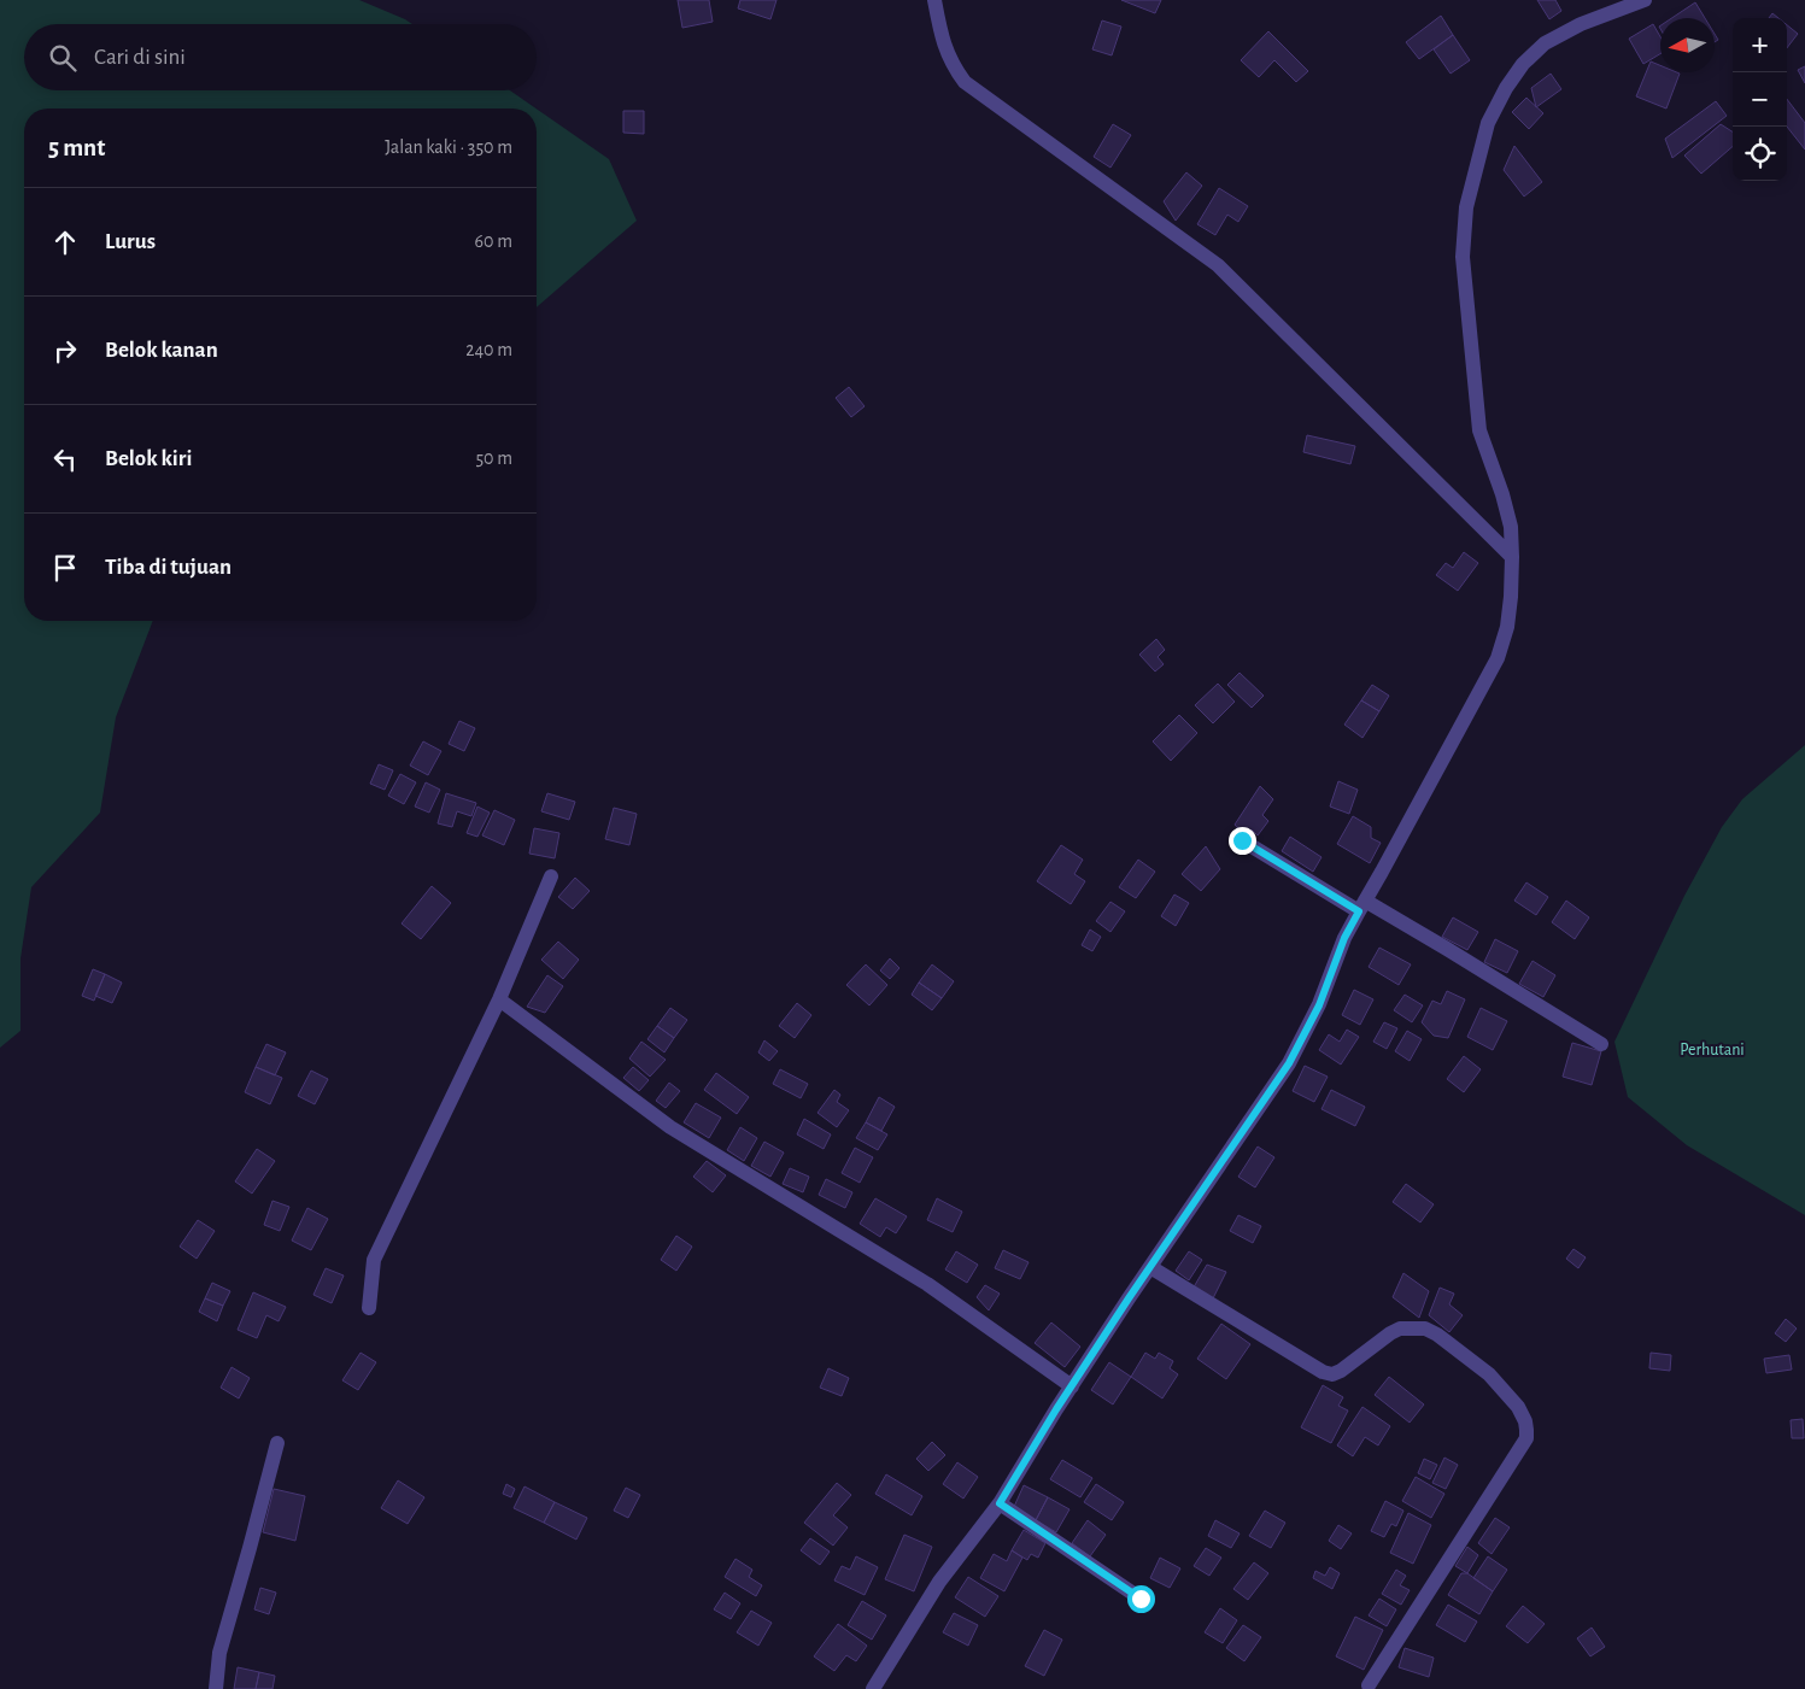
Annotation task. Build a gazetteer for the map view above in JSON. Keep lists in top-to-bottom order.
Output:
{
  "parks": ["Perhutani"],
  "north": "left",
  "page": {
    "map_buttons": ["+", "−"],
    "search": "Cari di sini",
    "heading": ["5 mnt", "Jalan kaki · 350 m"],
    "list": [
      ["Lurus", "60 m"],
      ["Belok kanan", "240 m"],
      ["Belok kiri", "50 m"],
      "Tiba di tujuan"
    ]
  }
}
